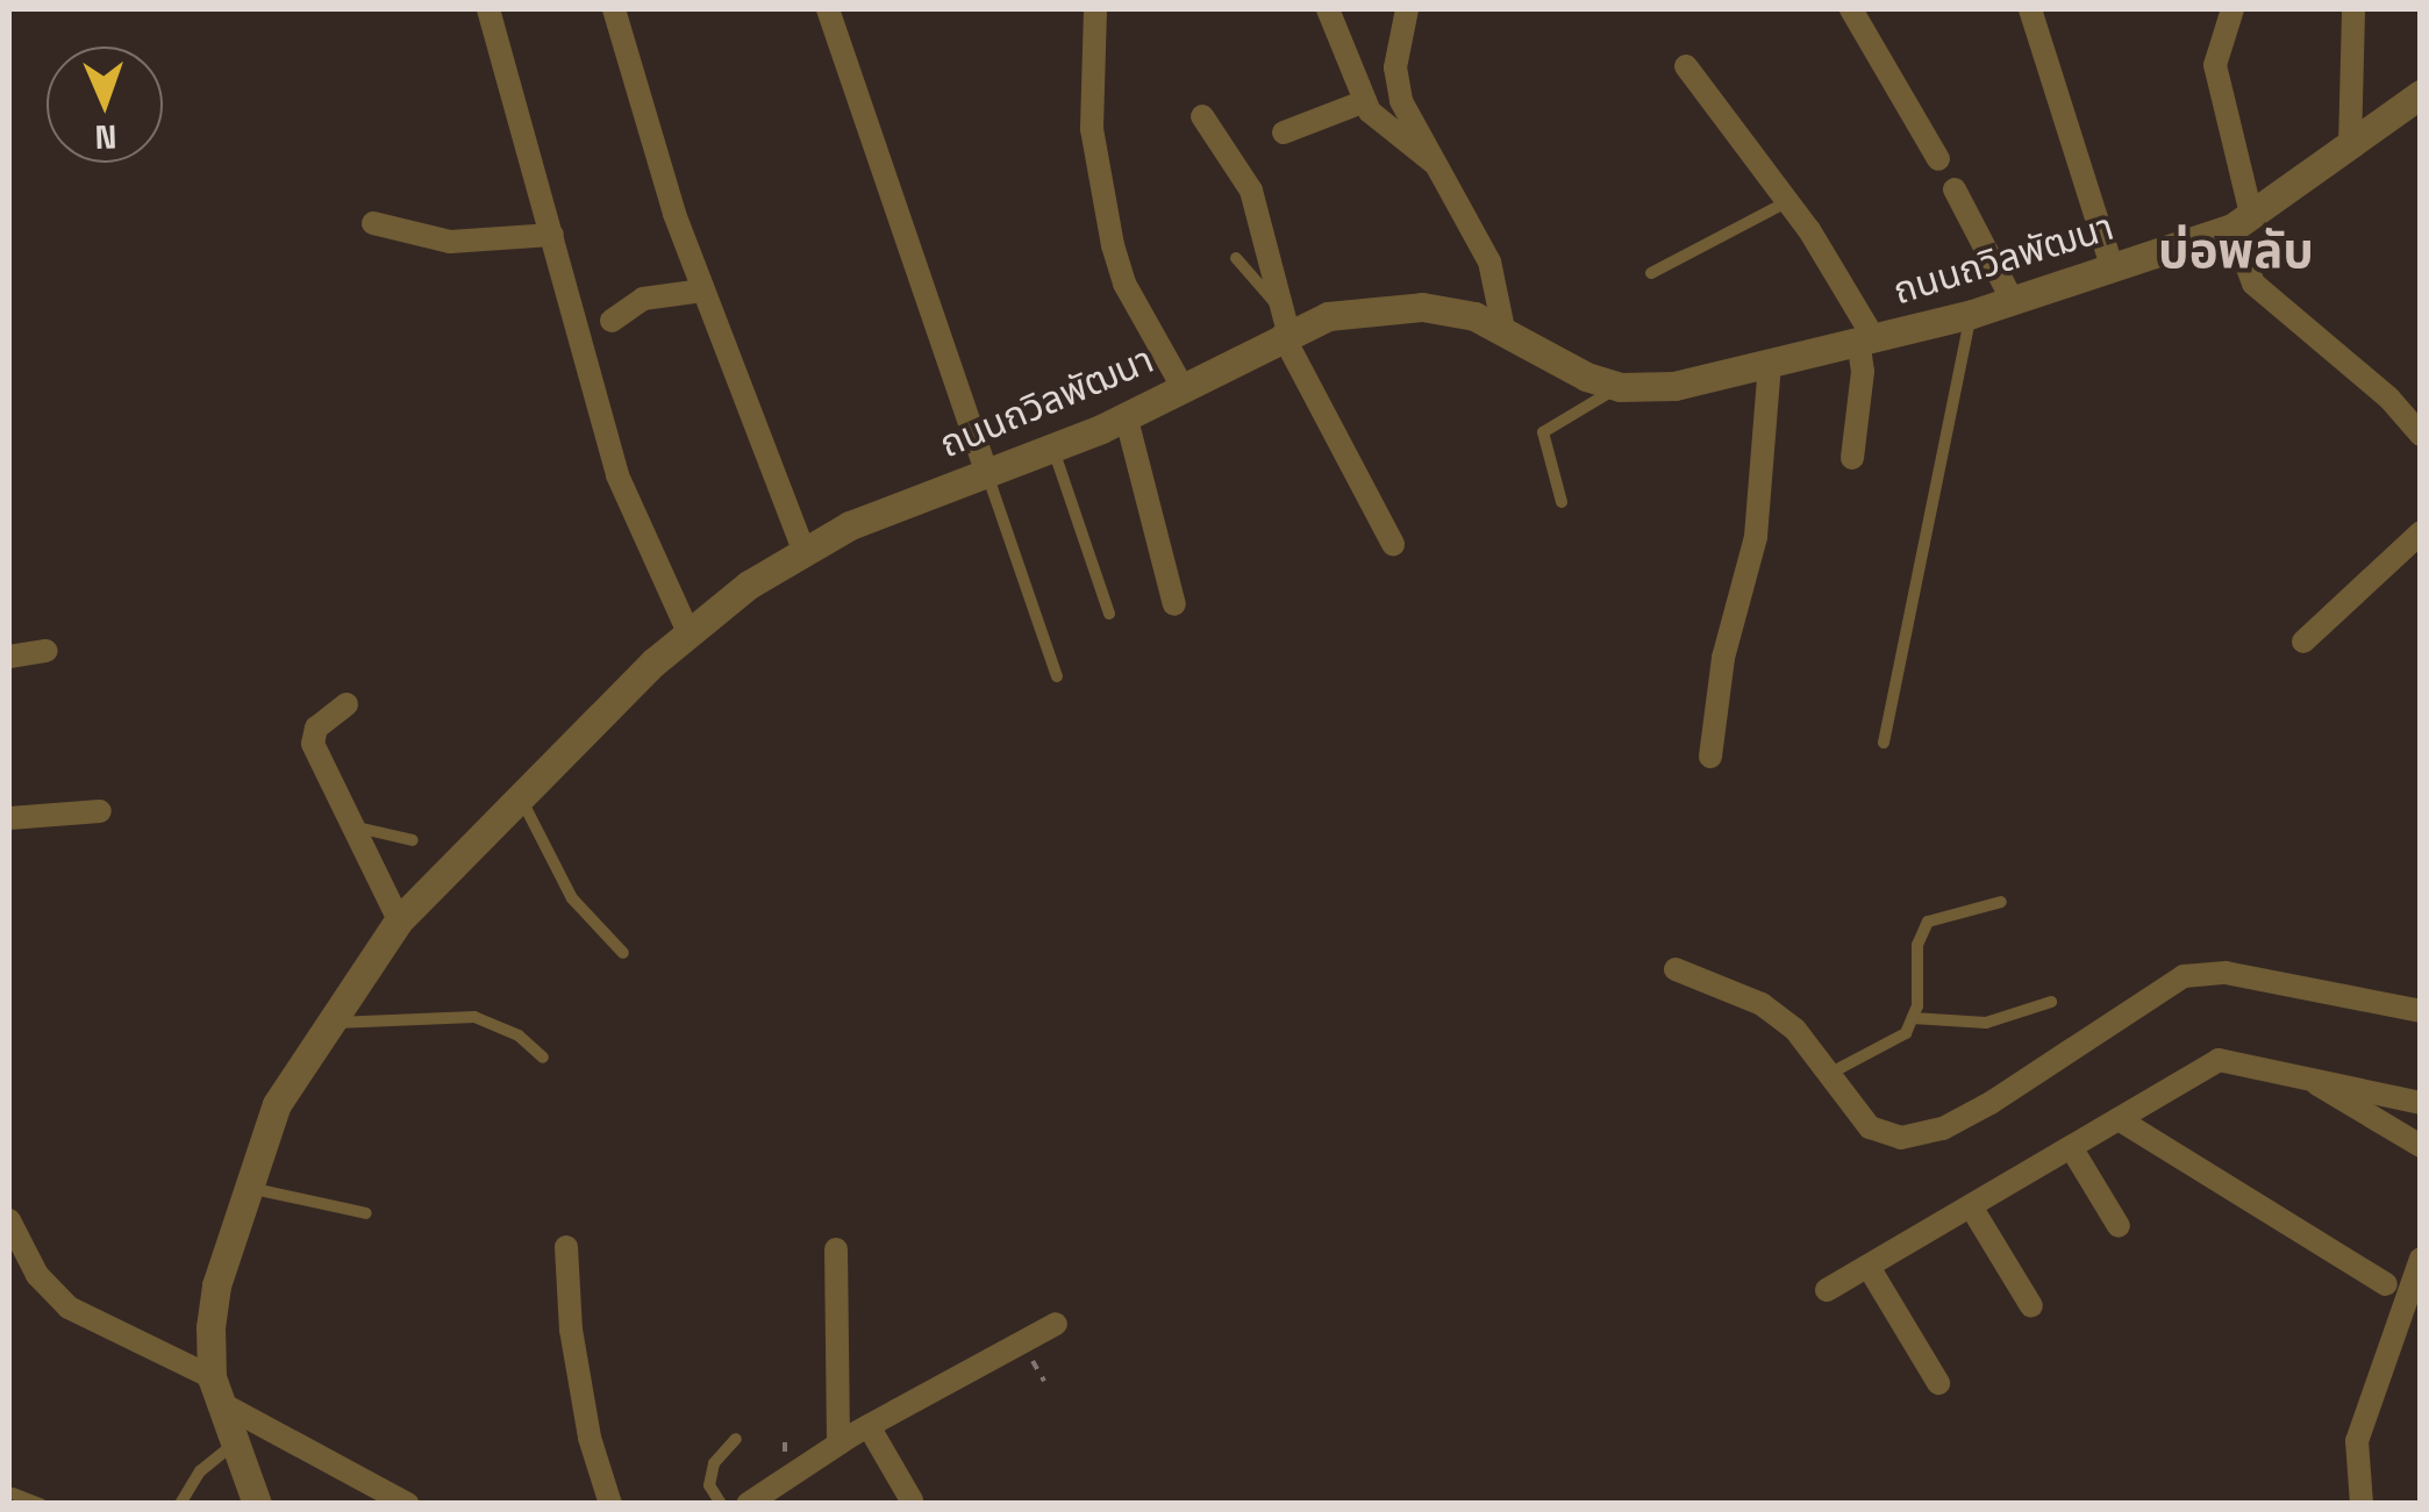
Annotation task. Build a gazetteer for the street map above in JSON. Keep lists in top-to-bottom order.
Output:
{
  "streets": {
    "street": ["ถนนถวิลพัฒนา"]
  },
  "districts": ["บ่อพลับ"],
  "north": "bottom"
}
